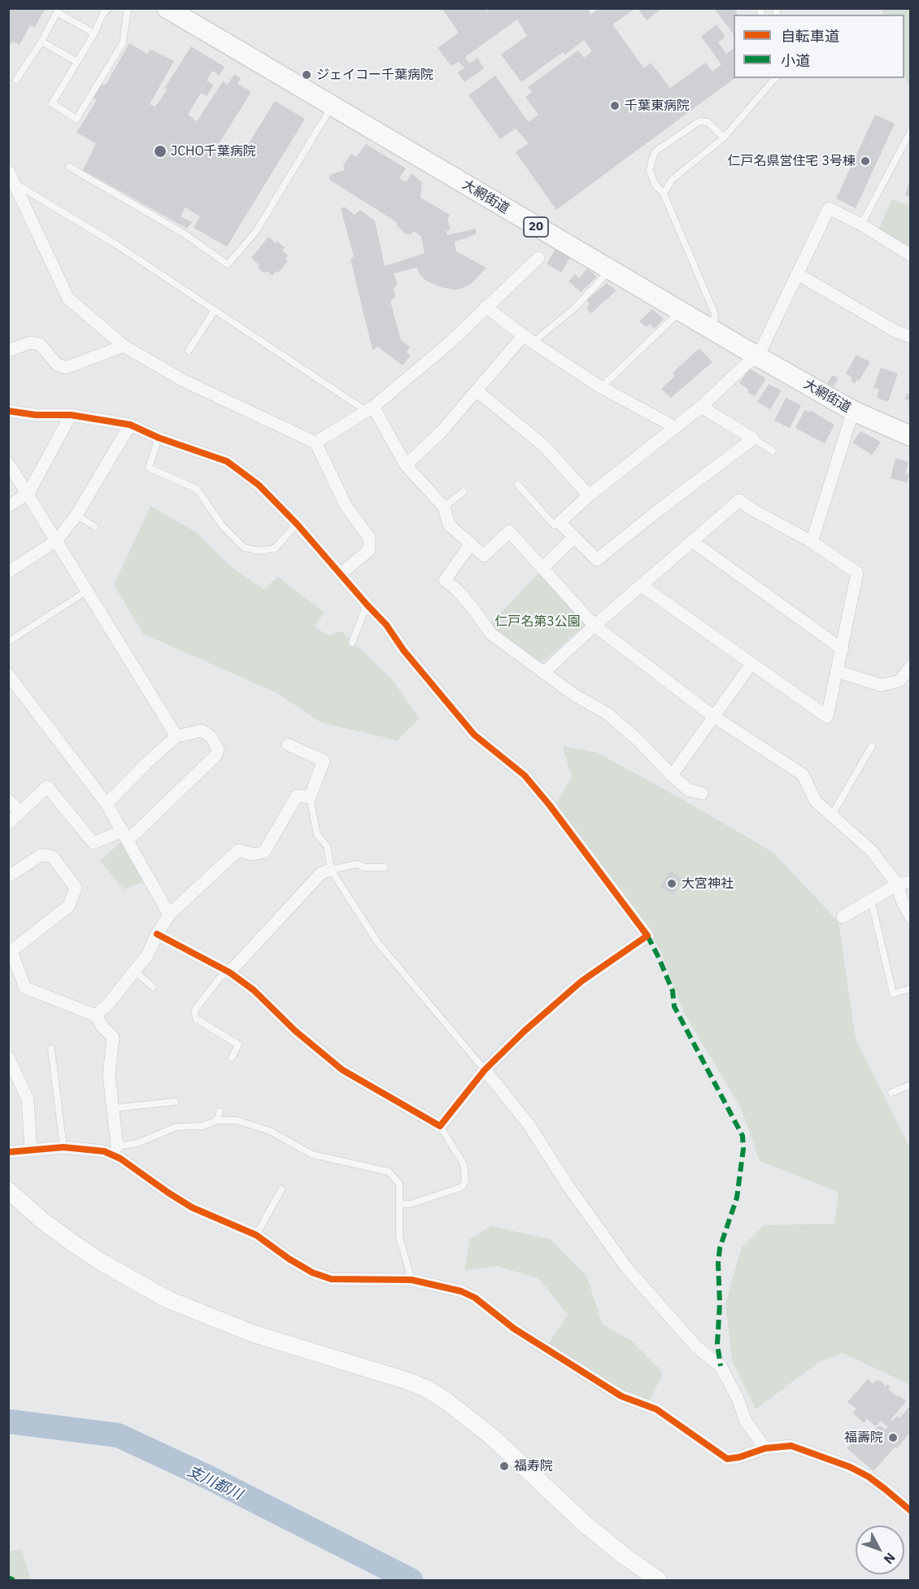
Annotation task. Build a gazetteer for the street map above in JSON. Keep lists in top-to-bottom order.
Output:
{
  "streets": {
    "main road": ["大網街道", "20"]
  },
  "water": ["支川都川"],
  "parks": ["仁戸名第3公園"],
  "places": [
    "ジェイコー千葉病院",
    "千葉東病院",
    "JCHO千葉病院",
    "仁戸名県営住宅 3号棟",
    "大宮神社",
    "福壽院",
    "福寿院"
  ],
  "legend": ["自転車道", "小道"],
  "north": "bottom right"
}
